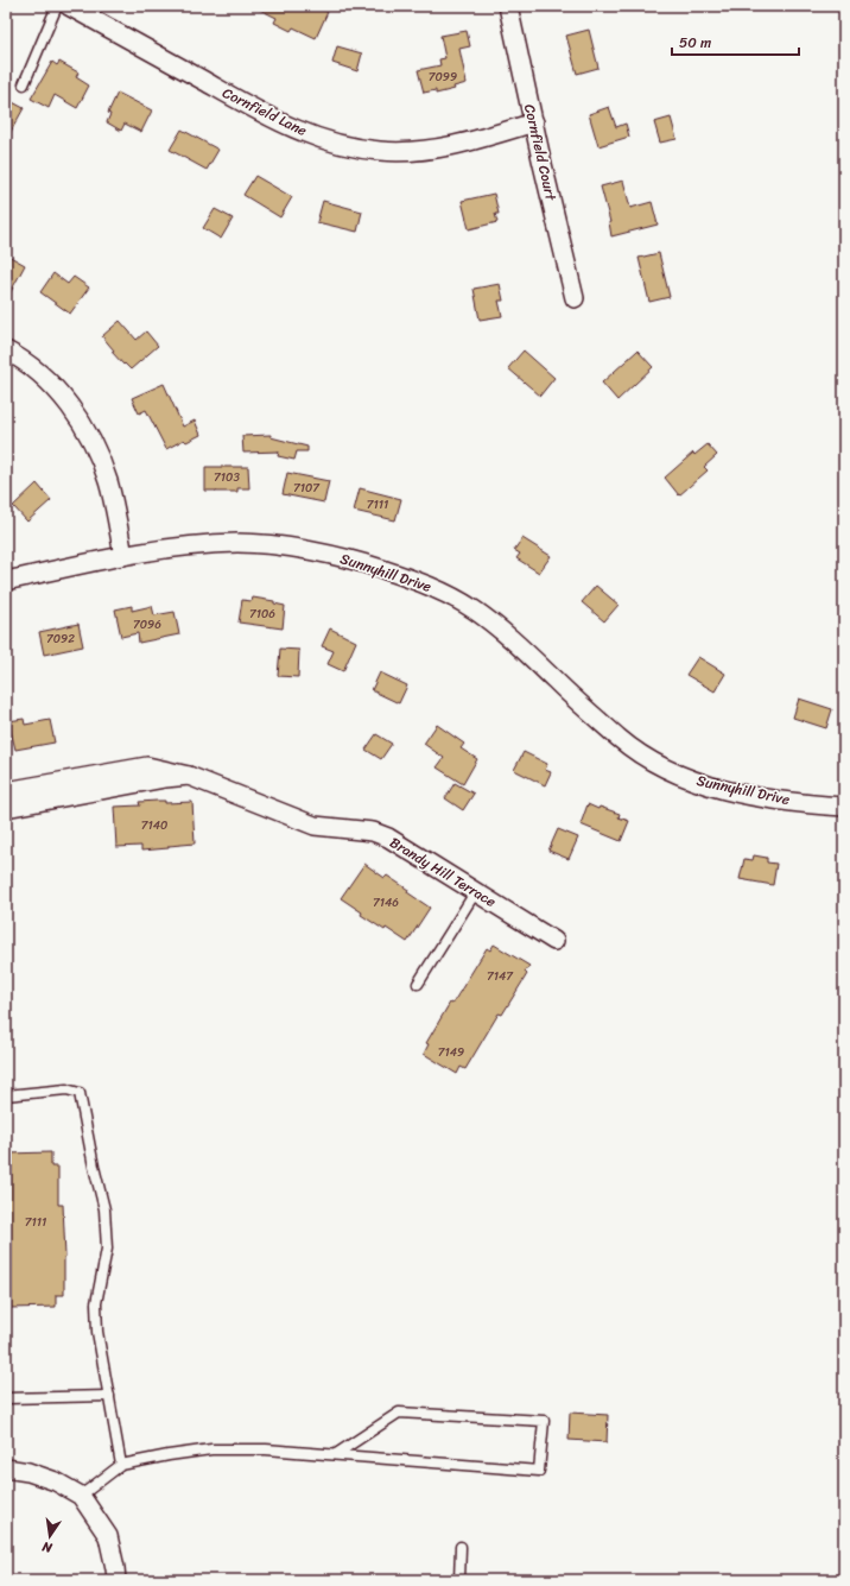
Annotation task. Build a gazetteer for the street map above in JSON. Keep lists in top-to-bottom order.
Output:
{
  "streets": {
    "street": [
      "Cornfield Lane",
      "Cornfield Court",
      "Sunnyhill Drive",
      "Brandy Hill Terrace"
    ]
  },
  "crossings": [
    ["Cornfield Lane", "Cornfield Court"]
  ],
  "house_numbers": [
    "7099",
    "7103",
    "7107",
    "7111",
    "7106",
    "7096",
    "7092",
    "7140",
    "7146",
    "7147",
    "7149",
    "7111"
  ],
  "scale_bar": "50 m",
  "north": "bottom"
}
